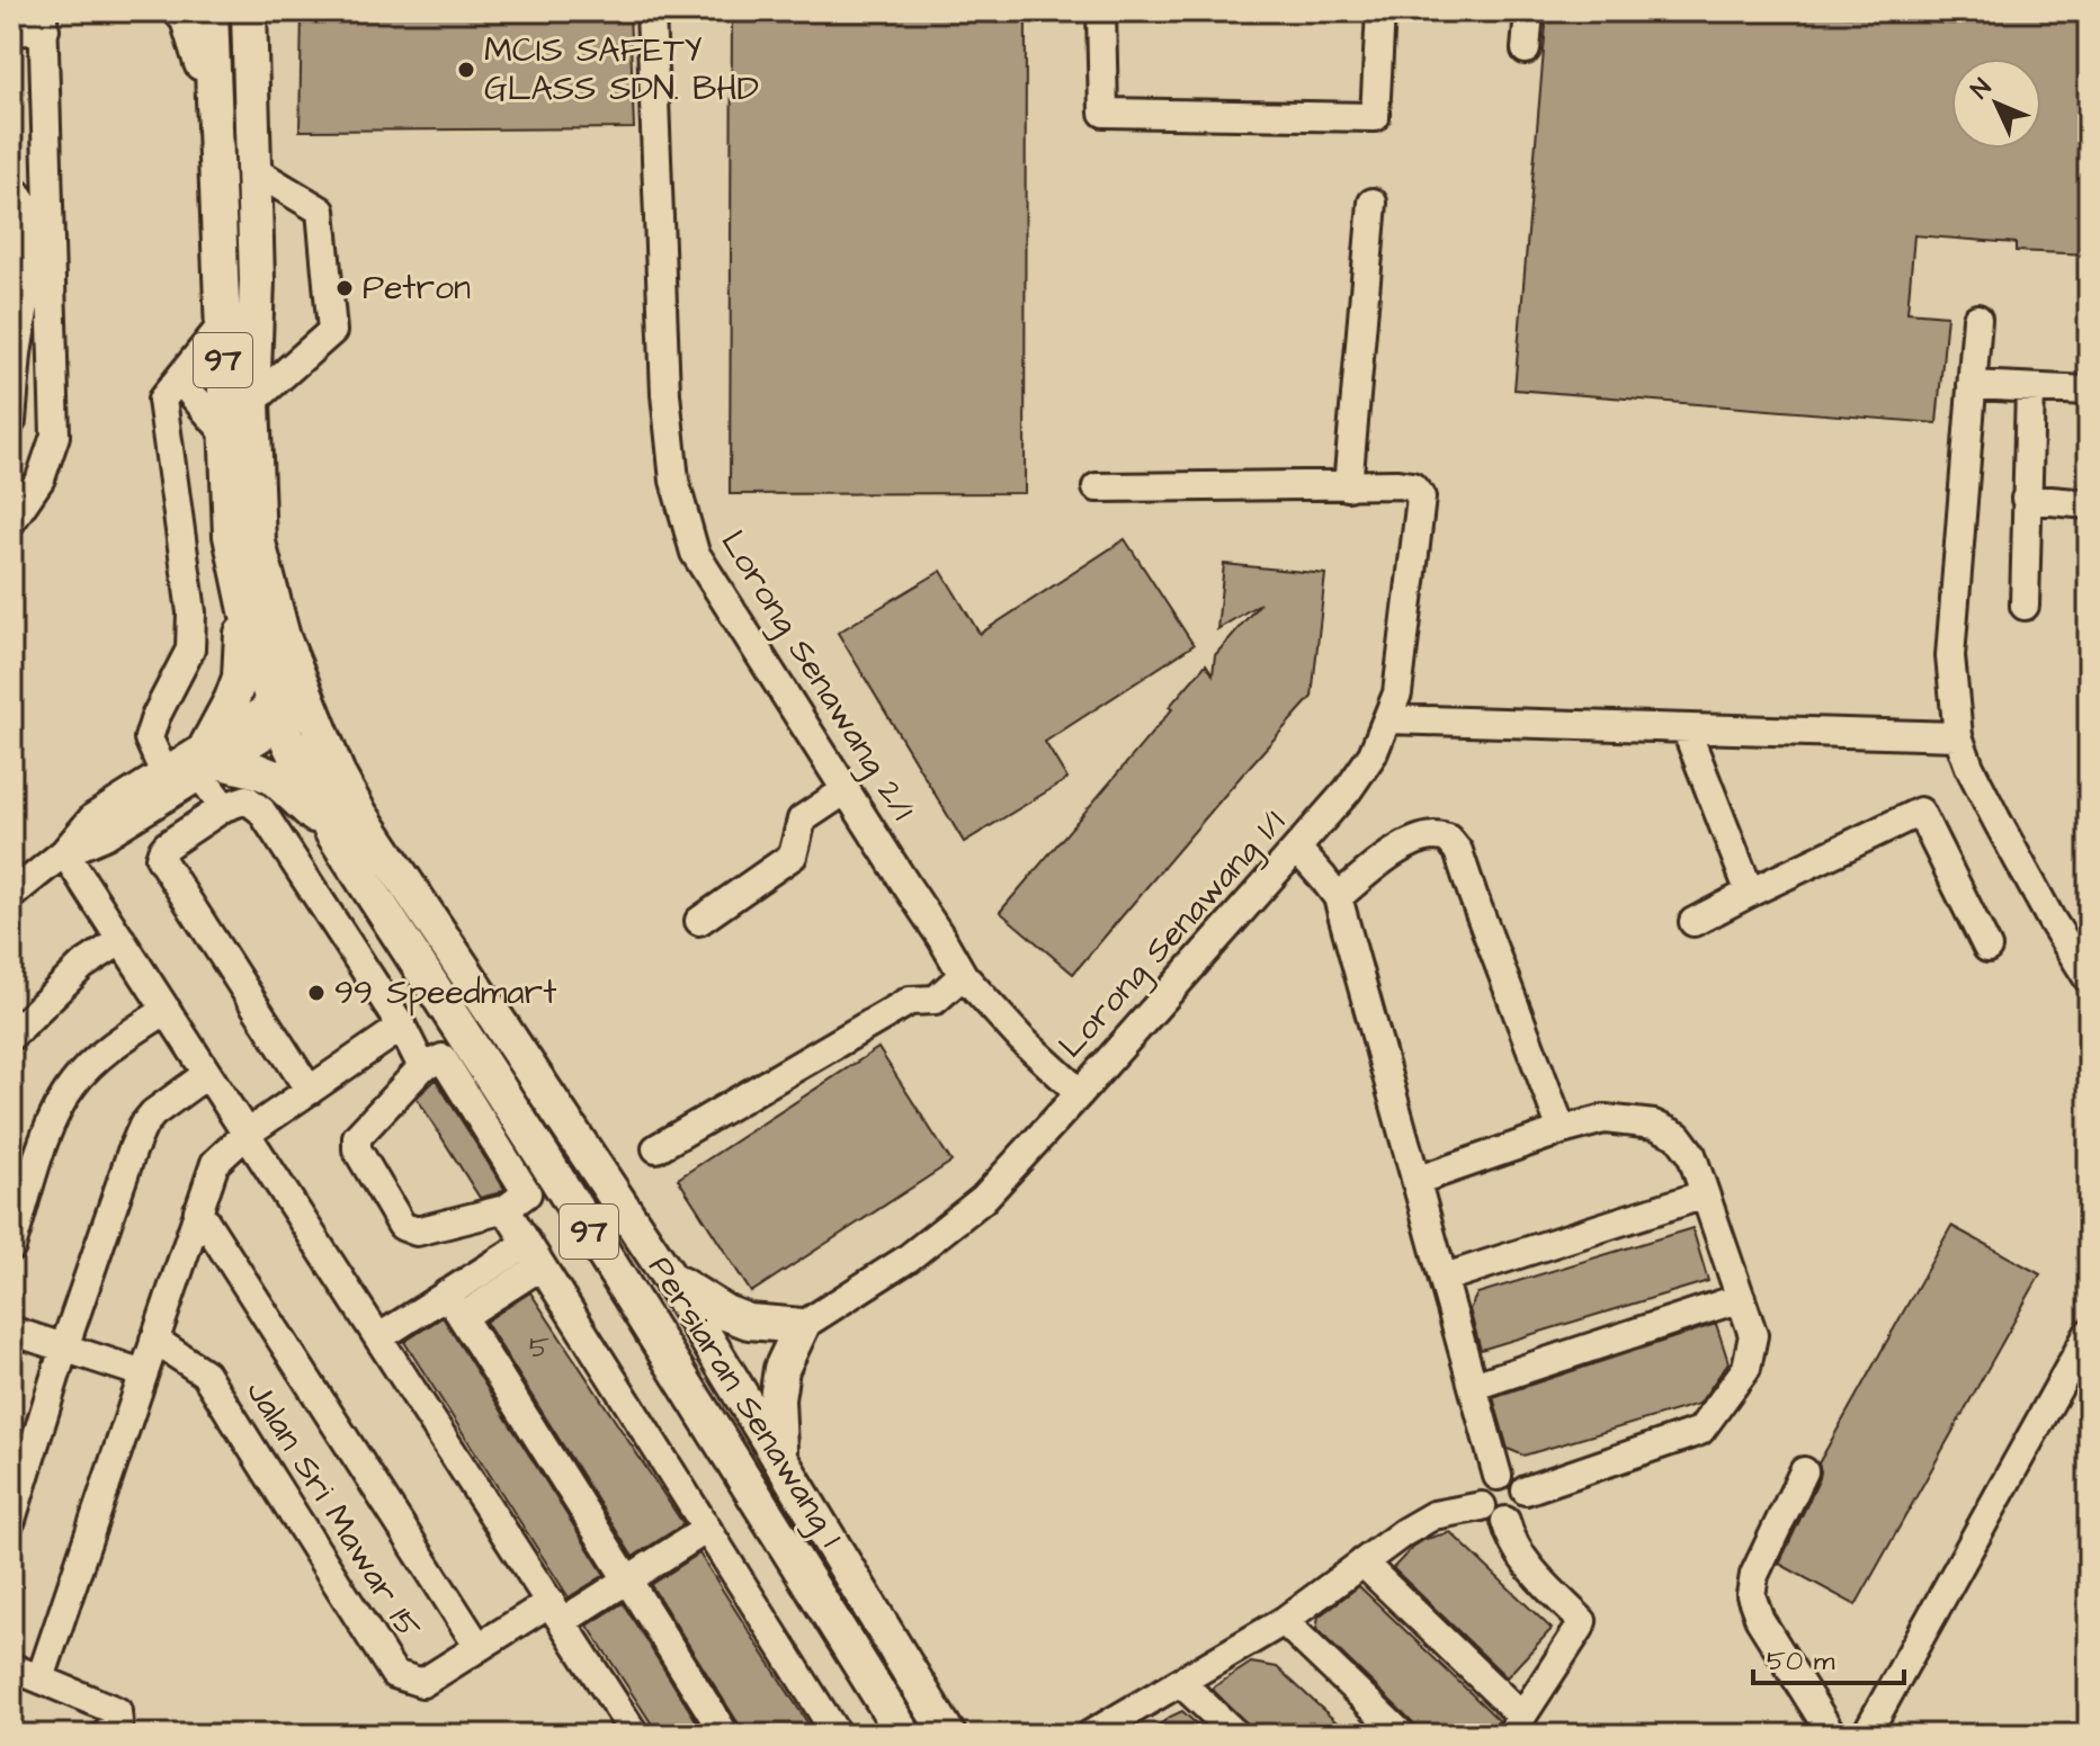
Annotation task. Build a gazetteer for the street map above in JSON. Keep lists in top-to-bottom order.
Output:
{
  "streets": {
    "main road": ["97", "Persiaran Senawang 1"],
    "street": ["Lorong Senawang 2/1", "Lorong Senawang 1/1", "Jalan Sri Mawar 15"]
  },
  "crossings": [
    ["Lorong Senawang 2/1", "Lorong Senawang 1/1"]
  ],
  "places": ["MCIS SAFETY GLASS SDN. BHD", "Petron", "99 Speedmart"],
  "house_numbers": ["5"],
  "scale_bar": "50 m",
  "north": "top left"
}
